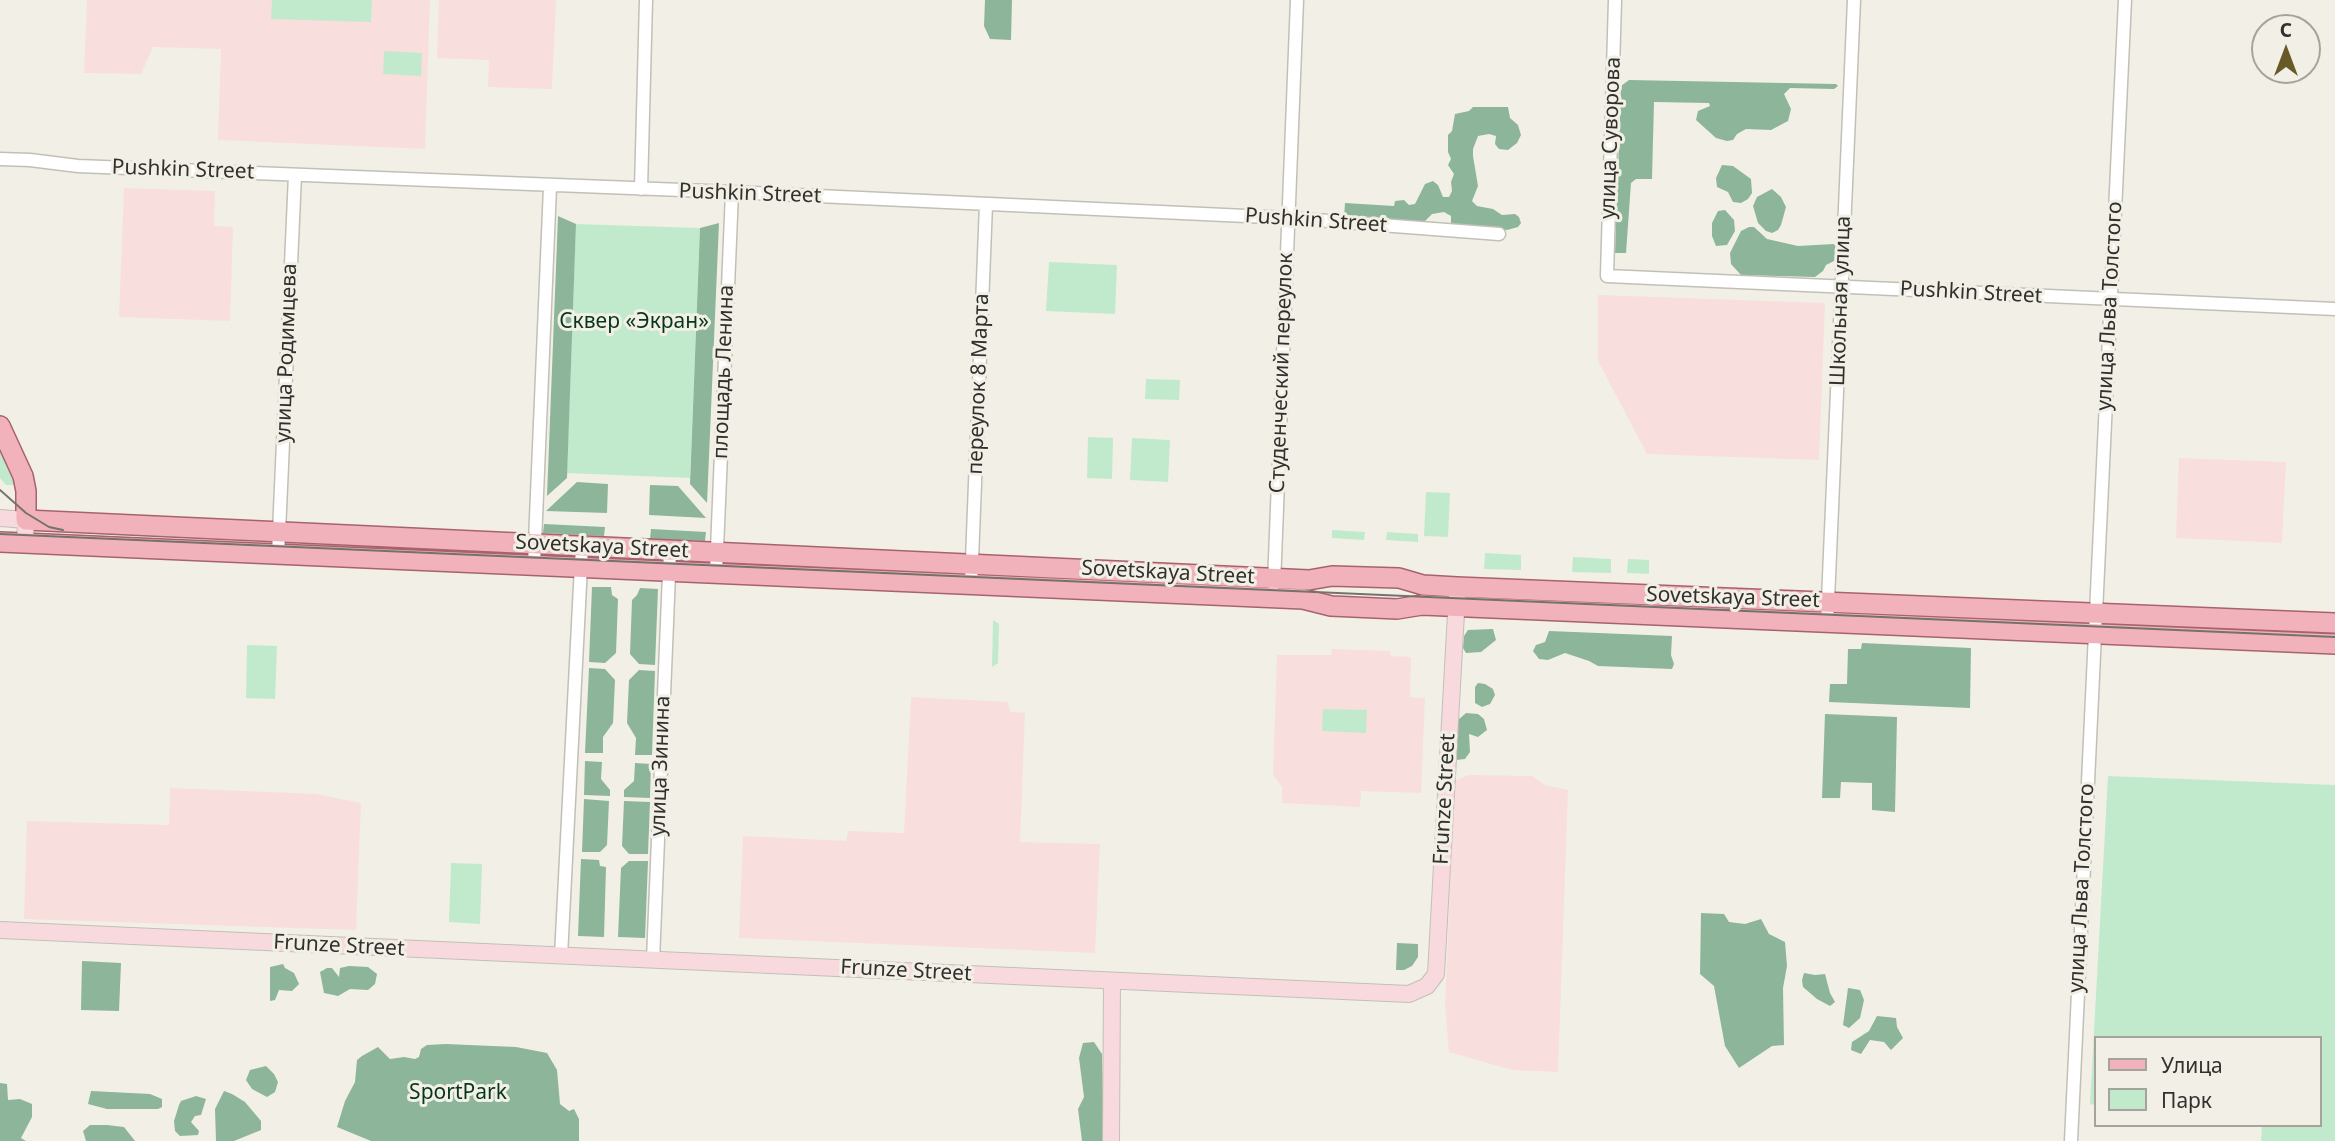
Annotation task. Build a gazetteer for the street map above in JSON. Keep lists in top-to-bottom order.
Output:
{
  "streets": {
    "main road": ["Sovetskaya Street"],
    "street": [
      "улица Суворова",
      "Pushkin Street",
      "Школьная улица",
      "улица Льва Толстого",
      "улица Родимцева",
      "площадь Ленина",
      "Студенческий переулок",
      "переулок 8 Марта",
      "улица Зинина",
      "Frunze Street"
    ]
  },
  "crossings": [
    ["улица Суворова", "Pushkin Street"],
    ["Pushkin Street", "Школьная улица"],
    ["Pushkin Street", "улица Льва Толстого"],
    ["Pushkin Street", "улица Родимцева"],
    ["Pushkin Street", "площадь Ленина"],
    ["Pushkin Street", "Студенческий переулок"],
    ["Pushkin Street", "переулок 8 Марта"],
    ["Школьная улица", "Sovetskaya Street"],
    ["улица Льва Толстого", "Sovetskaya Street"],
    ["улица Родимцева", "Sovetskaya Street"],
    ["площадь Ленина", "Sovetskaya Street"],
    ["Студенческий переулок", "Sovetskaya Street"],
    ["переулок 8 Марта", "Sovetskaya Street"],
    ["Sovetskaya Street", "улица Зинина"],
    ["Sovetskaya Street", "Frunze Street"],
    ["улица Зинина", "Frunze Street"]
  ],
  "parks": ["Сквер «Экран»", "SportPark"],
  "legend": ["Улица", "Парк"],
  "north": "top"
}
